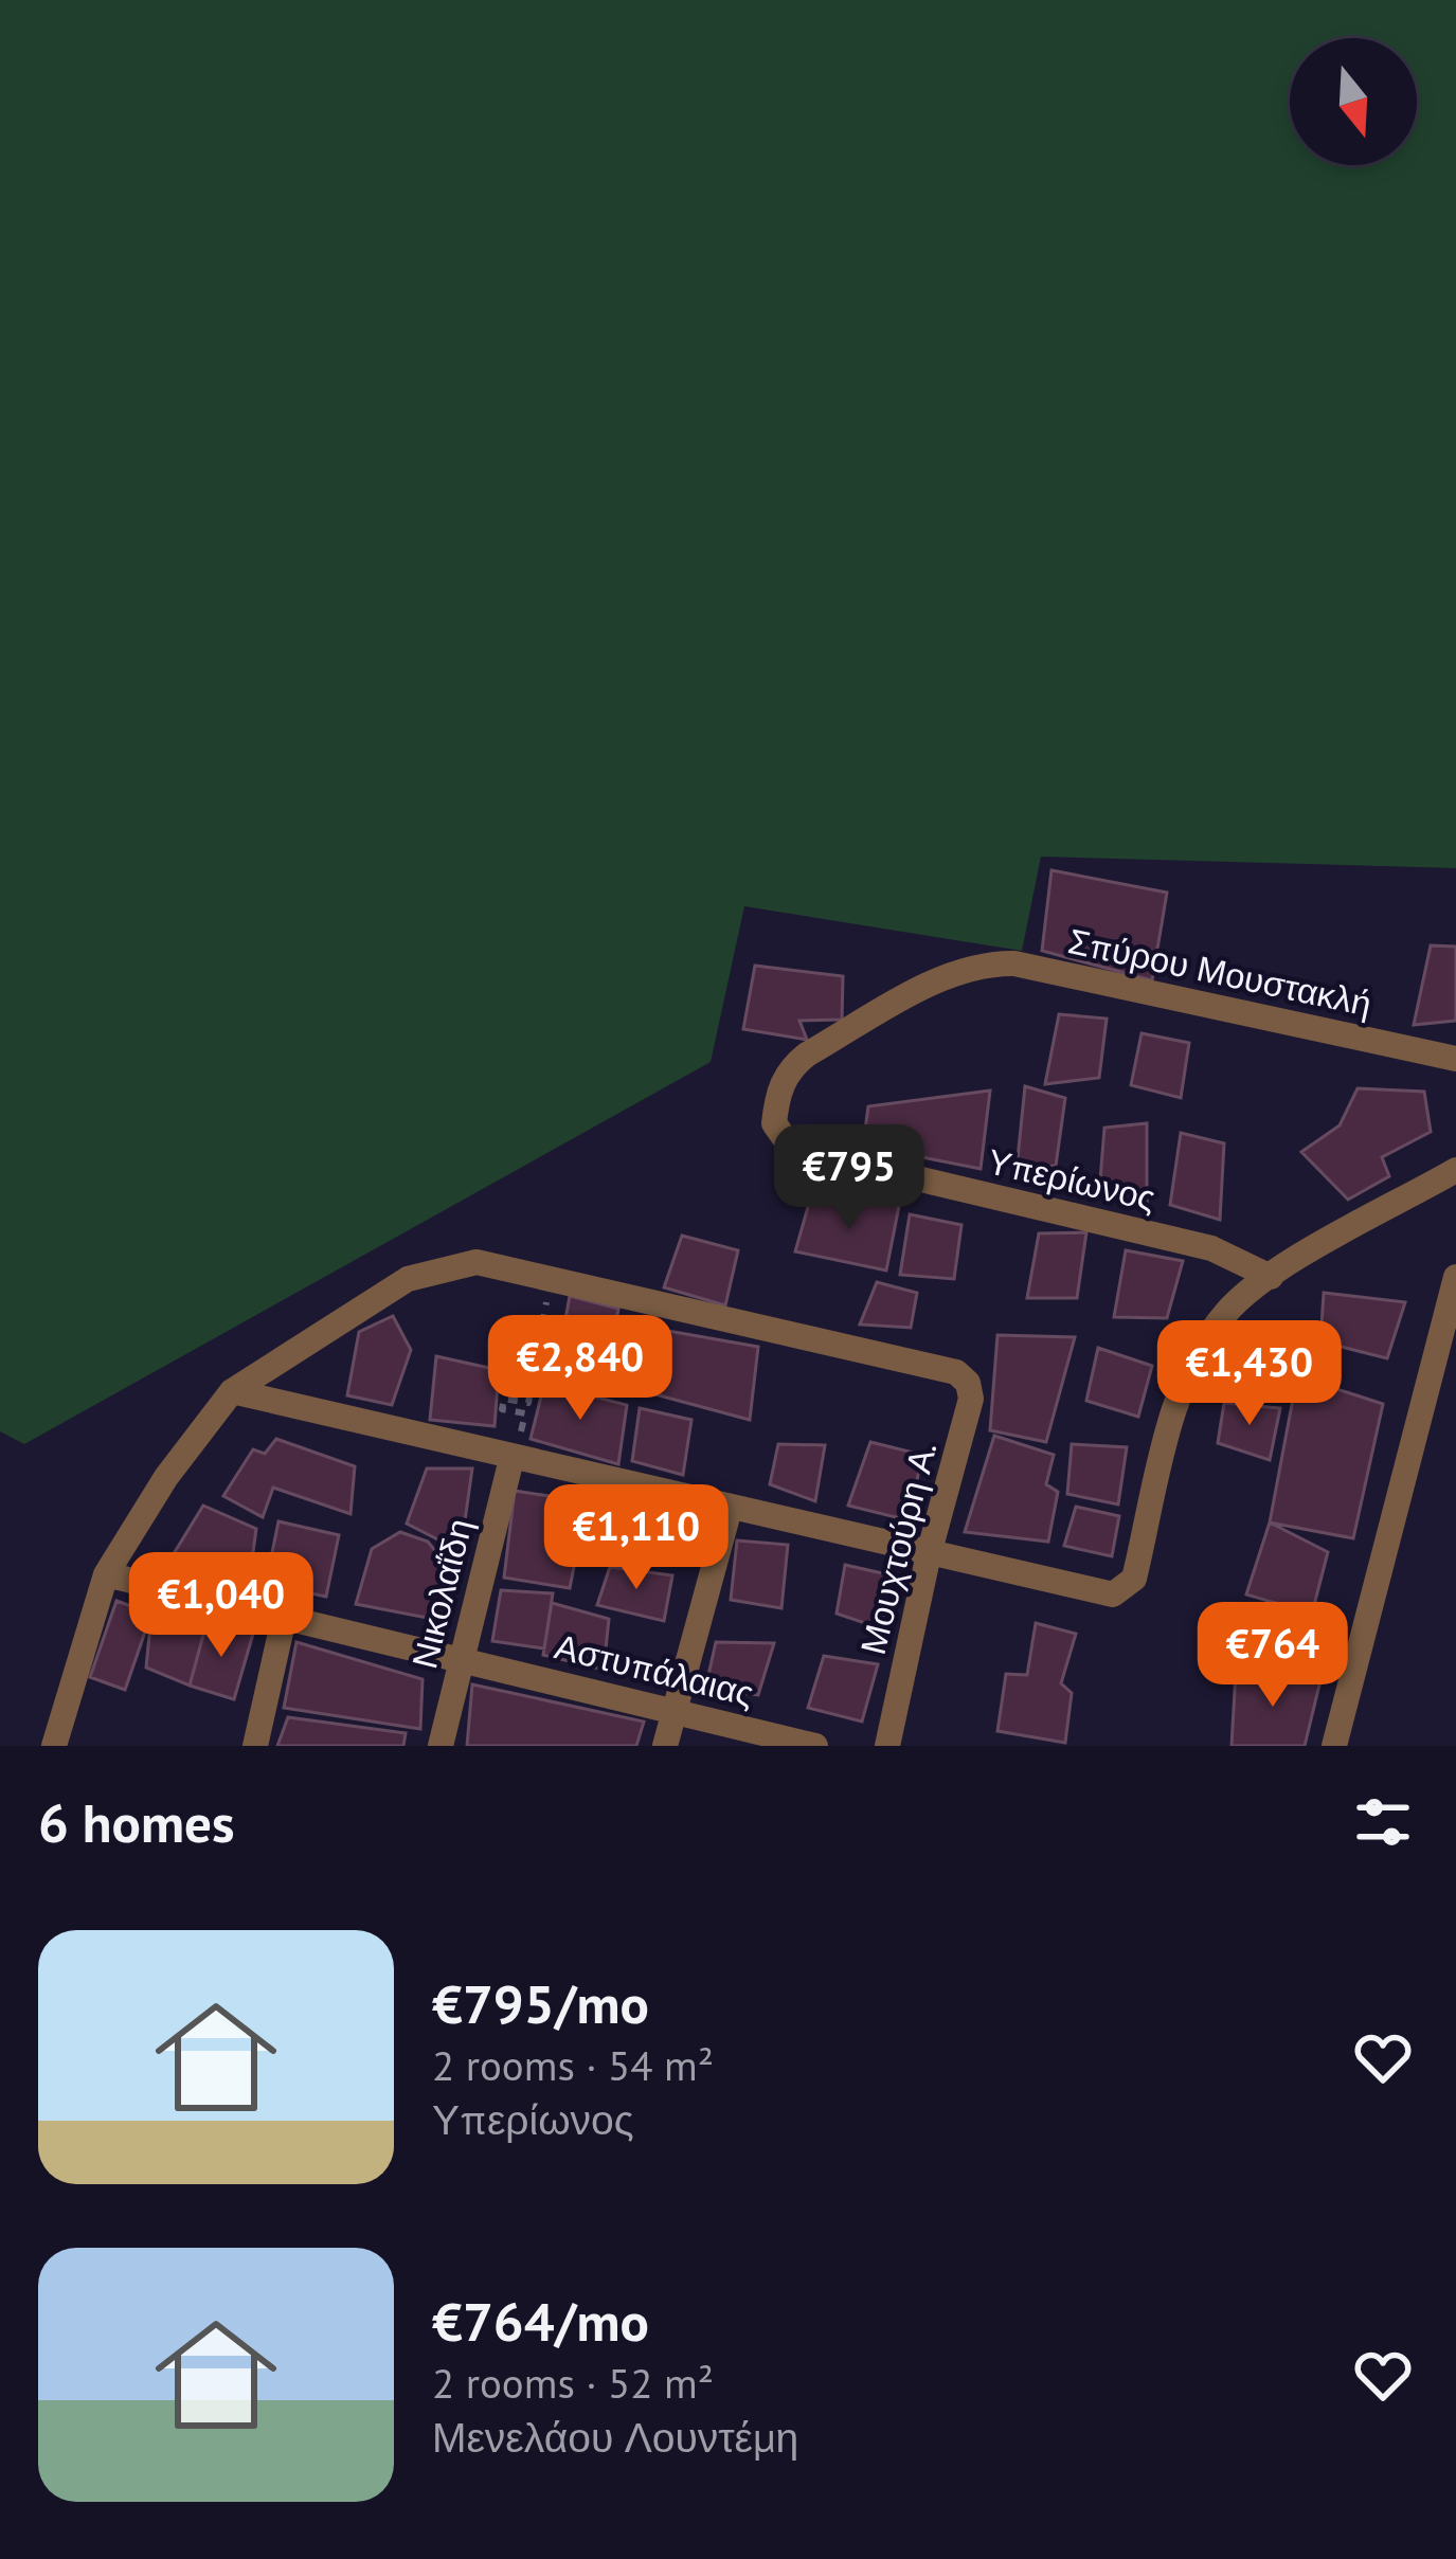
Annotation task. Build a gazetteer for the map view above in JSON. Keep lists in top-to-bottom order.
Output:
{
  "streets": {
    "street": [
      "Σπύρου Μουστακλή",
      "Υπερίωνος",
      "Μουχτούρη Α.",
      "Νικολαΐδη",
      "Αστυπάλαιας"
    ]
  },
  "crossings": [
    ["Σπύρου Μουστακλή", "Υπερίωνος"],
    ["Νικολαΐδη", "Αστυπάλαιας"]
  ],
  "north": "bottom",
  "page": {
    "price": [
      "€795",
      "€2,840",
      "€1,430",
      "€1,110",
      "€1,040",
      "€764"
    ],
    "heading": "6 homes",
    "list": [
      {
        "name": "€795/mo",
        "note": "2 rooms · 54 m² · Υπερίωνος"
      },
      {
        "name": "€764/mo",
        "note": "2 rooms · 52 m² · Μενελάου Λουντέμη"
      }
    ]
  }
}
